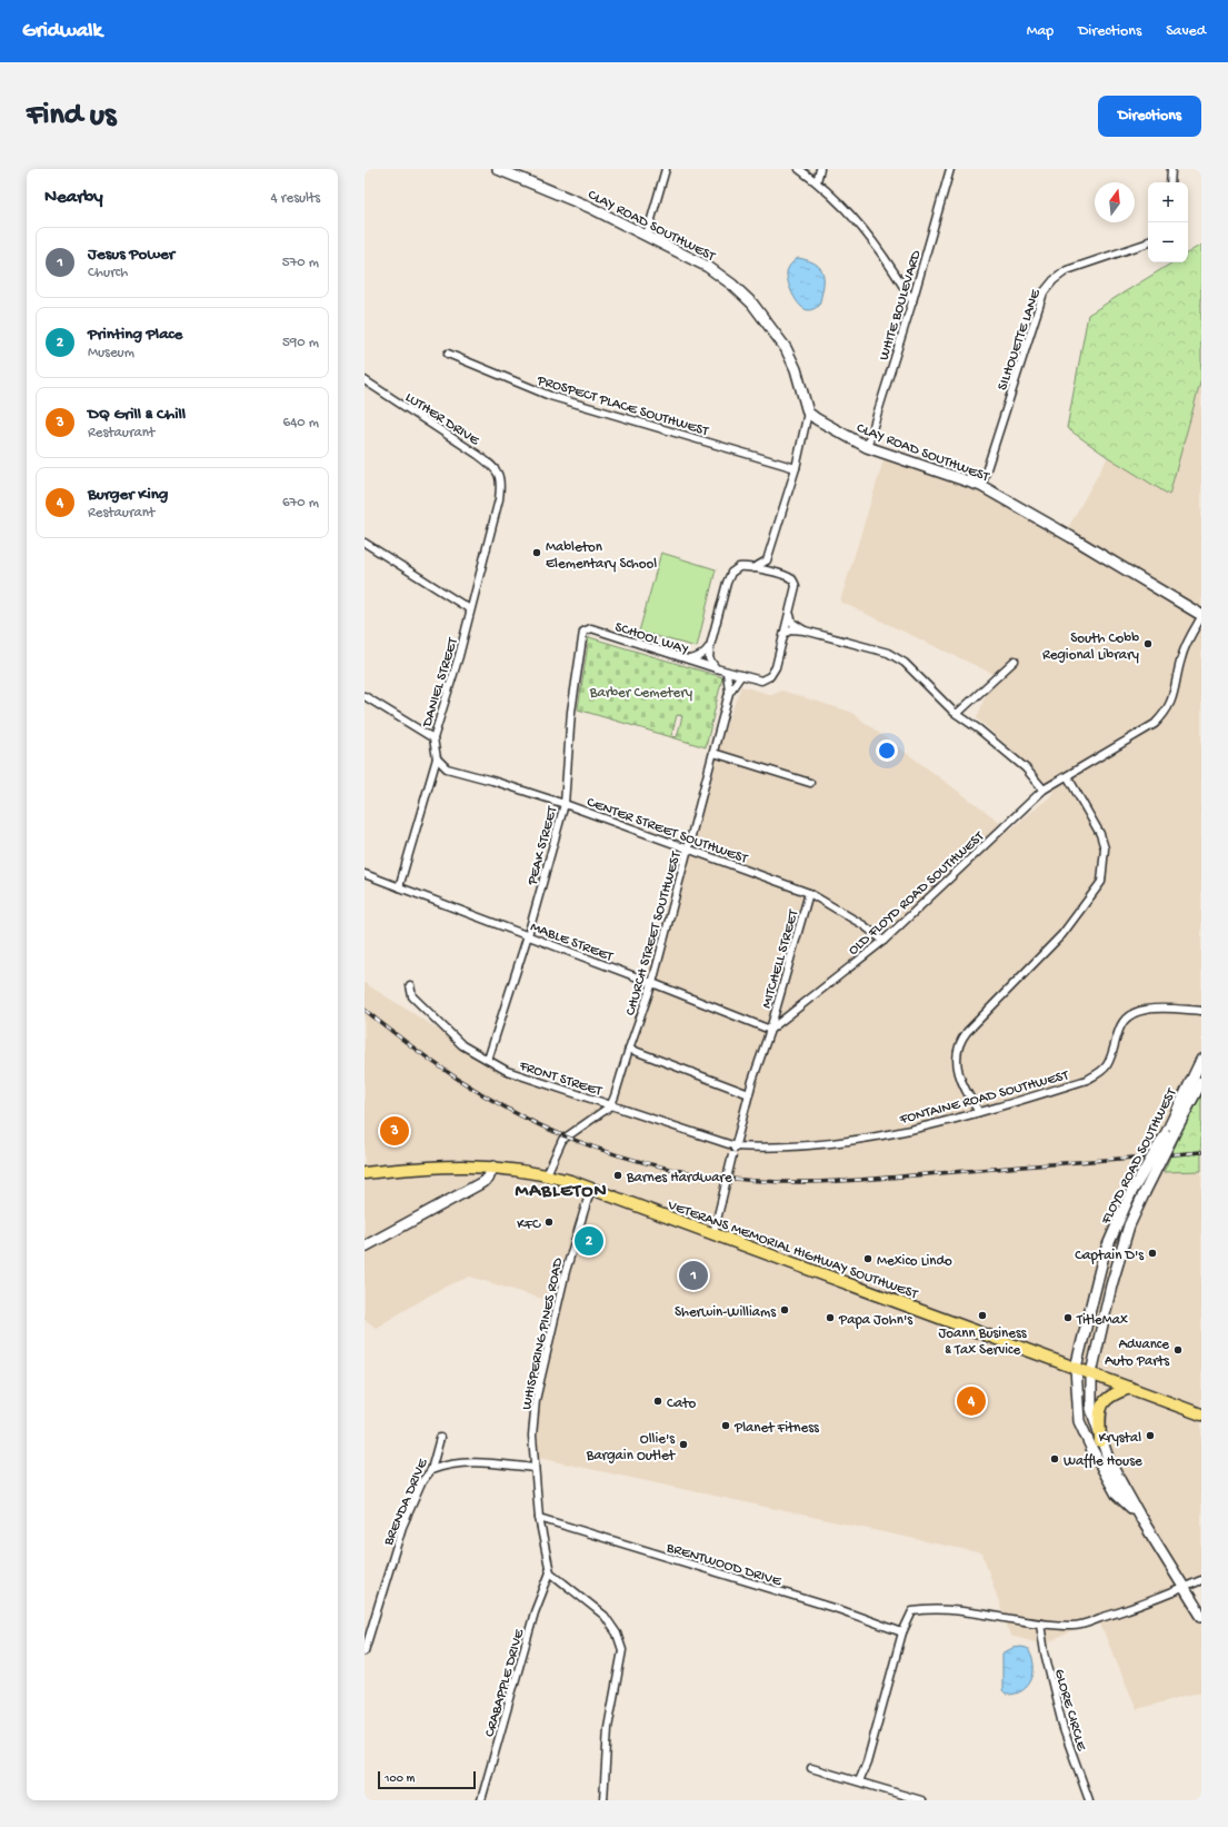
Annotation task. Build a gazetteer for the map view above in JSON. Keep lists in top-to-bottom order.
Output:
{
  "streets": {
    "main road": ["CLAY ROAD SOUTHWEST", "FLOYD ROAD SOUTHWEST", "VETERANS MEMORIAL HIGHWAY SOUTHWEST"],
    "street": [
      "WHITE BOULEVARD",
      "SILHOUETTE LANE",
      "PROSPECT PLACE SOUTHWEST",
      "LUTHER DRIVE",
      "SCHOOL WAY",
      "DANIEL STREET",
      "CENTER STREET SOUTHWEST",
      "PEAK STREET",
      "OLD FLOYD ROAD SOUTHWEST",
      "CHURCH STREET SOUTHWEST",
      "MABLE STREET",
      "MITCHELL STREET",
      "FRONT STREET",
      "FONTAINE ROAD SOUTHWEST",
      "WHISPERING PINES ROAD",
      "BRENDA DRIVE",
      "BRENTWOOD DRIVE",
      "CRABAPPLE DRIVE",
      "GLORE CIRCLE"
    ]
  },
  "crossings": [
    ["CLAY ROAD SOUTHWEST", "WHITE BOULEVARD"],
    ["CLAY ROAD SOUTHWEST", "SILHOUETTE LANE"],
    ["CLAY ROAD SOUTHWEST", "OLD FLOYD ROAD SOUTHWEST"],
    ["LUTHER DRIVE", "DANIEL STREET"],
    ["SCHOOL WAY", "PEAK STREET"],
    ["DANIEL STREET", "CENTER STREET SOUTHWEST"],
    ["DANIEL STREET", "MABLE STREET"],
    ["CENTER STREET SOUTHWEST", "PEAK STREET"],
    ["CENTER STREET SOUTHWEST", "OLD FLOYD ROAD SOUTHWEST"],
    ["CENTER STREET SOUTHWEST", "CHURCH STREET SOUTHWEST"],
    ["CENTER STREET SOUTHWEST", "MITCHELL STREET"],
    ["PEAK STREET", "MABLE STREET"],
    ["PEAK STREET", "FRONT STREET"],
    ["OLD FLOYD ROAD SOUTHWEST", "MABLE STREET"],
    ["OLD FLOYD ROAD SOUTHWEST", "MITCHELL STREET"],
    ["CHURCH STREET SOUTHWEST", "MABLE STREET"],
    ["CHURCH STREET SOUTHWEST", "FRONT STREET"],
    ["MABLE STREET", "MITCHELL STREET"],
    ["FRONT STREET", "FONTAINE ROAD SOUTHWEST"],
    ["FLOYD ROAD SOUTHWEST", "VETERANS MEMORIAL HIGHWAY SOUTHWEST"],
    ["VETERANS MEMORIAL HIGHWAY SOUTHWEST", "WHISPERING PINES ROAD"],
    ["WHISPERING PINES ROAD", "BRENTWOOD DRIVE"],
    ["WHISPERING PINES ROAD", "CRABAPPLE DRIVE"]
  ],
  "districts": ["MABLETON"],
  "parks": ["Barber Cemetery"],
  "places": [
    "Mableton Elementary School",
    "South Cobb Regional Library",
    "Barnes Hardware",
    "KFC",
    "Captain D's",
    "Mexico Lindo",
    "Sherwin-Williams",
    "Joann Business & Tax Service",
    "Papa John's",
    "TitleMax",
    "Advance Auto Parts",
    "Cato",
    "Planet Fitness",
    "Krystal",
    "Ollie's Bargain Outlet",
    "Waffle House"
  ],
  "scale_bar": "100 m",
  "north": "top",
  "page": {
    "header": "Gridwalk",
    "nav": ["Map", "Directions", "Saved"],
    "buttons": "Directions",
    "title": "Find us",
    "heading": ["Nearby", "4 results"],
    "map_buttons": ["+", "−"],
    "list": [
      {
        "mark": "1",
        "name": "Jesus Power",
        "note": "Church",
        "value": "570 m"
      },
      {
        "mark": "2",
        "name": "Printing Place",
        "note": "Museum",
        "value": "590 m"
      },
      {
        "mark": "3",
        "name": "DQ Grill & Chill",
        "note": "Restaurant",
        "value": "640 m"
      },
      {
        "mark": "4",
        "name": "Burger King",
        "note": "Restaurant",
        "value": "670 m"
      }
    ],
    "pins": [
      "3",
      "2",
      "1",
      "4"
    ],
    "scale": "100 m"
  }
}
